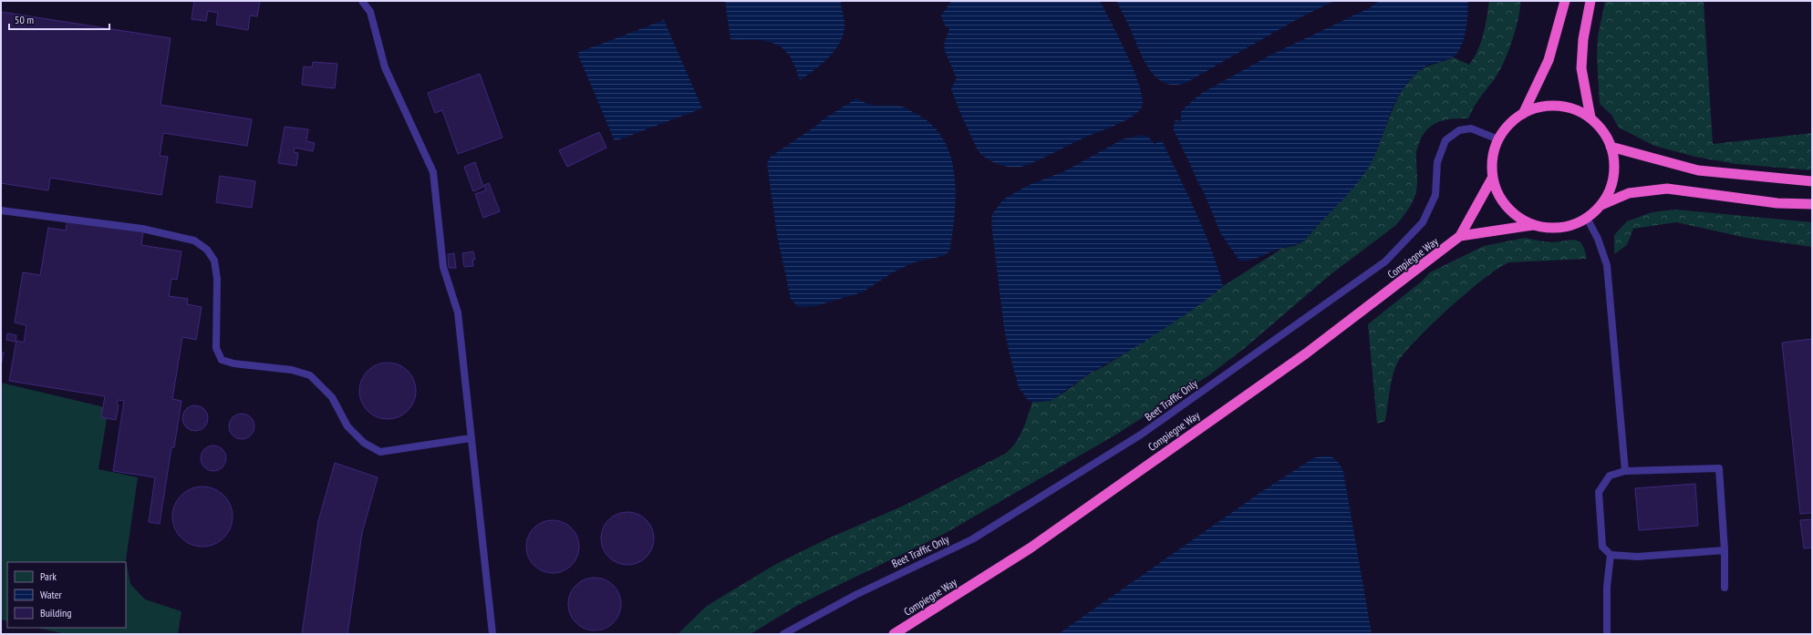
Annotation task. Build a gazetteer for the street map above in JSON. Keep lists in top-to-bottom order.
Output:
{
  "streets": {
    "highway": ["Compiegne Way"],
    "lane": ["Beet Traffic Only"]
  },
  "crossings": [
    ["Compiegne Way", "Beet Traffic Only"]
  ],
  "legend": ["Park", "Water", "Building"],
  "scale_bar": "50 m"
}
